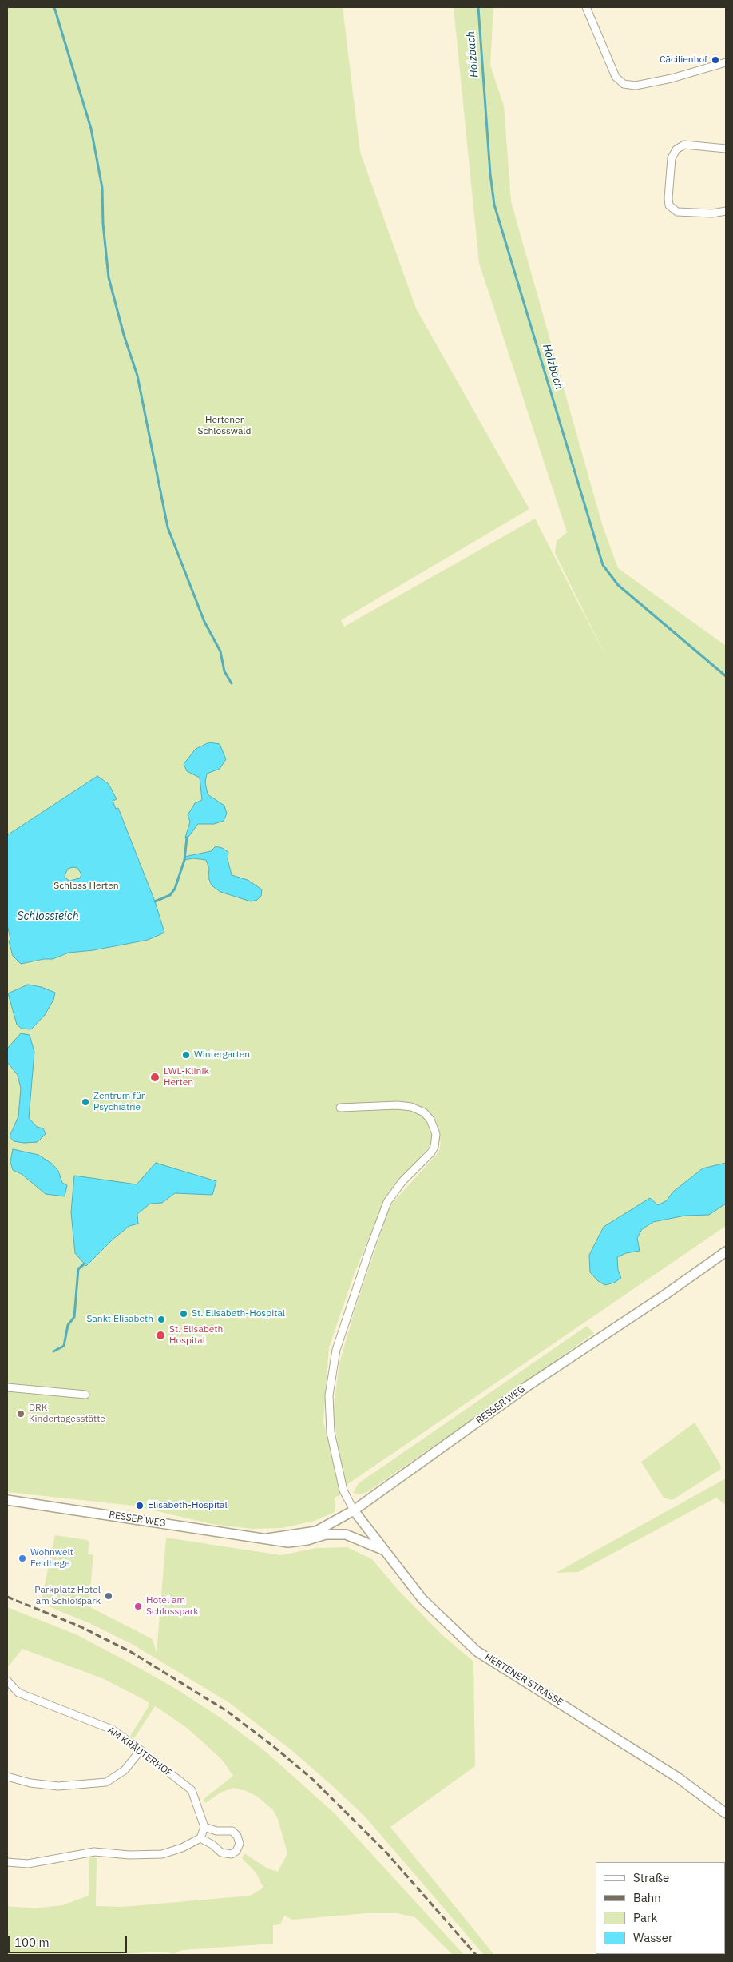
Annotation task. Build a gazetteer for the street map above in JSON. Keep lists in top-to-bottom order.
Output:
{
  "streets": {
    "main road": ["RESSER WEG", "HERTENER STRASSE"],
    "street": ["AM KRÄUTERHOF"]
  },
  "crossings": [
    ["RESSER WEG", "HERTENER STRASSE"]
  ],
  "water": ["Holzbach", "Schlossteich"],
  "parks": ["Hertener Schlosswald", "Schloss Herten"],
  "places": [
    "Cäcilienhof",
    "Wintergarten",
    "LWL-Klinik Herten",
    "Zentrum für Psychiatrie",
    "St. Elisabeth-Hospital",
    "Sankt Elisabeth",
    "St. Elisabeth Hospital",
    "DRK Kindertagesstätte",
    "Elisabeth-Hospital",
    "Wohnwelt Feldhege",
    "Parkplatz Hotel am Schloßpark",
    "Hotel am Schlosspark"
  ],
  "legend": [
    "Straße",
    "Bahn",
    "Park",
    "Wasser"
  ],
  "scale_bar": "100 m"
}
